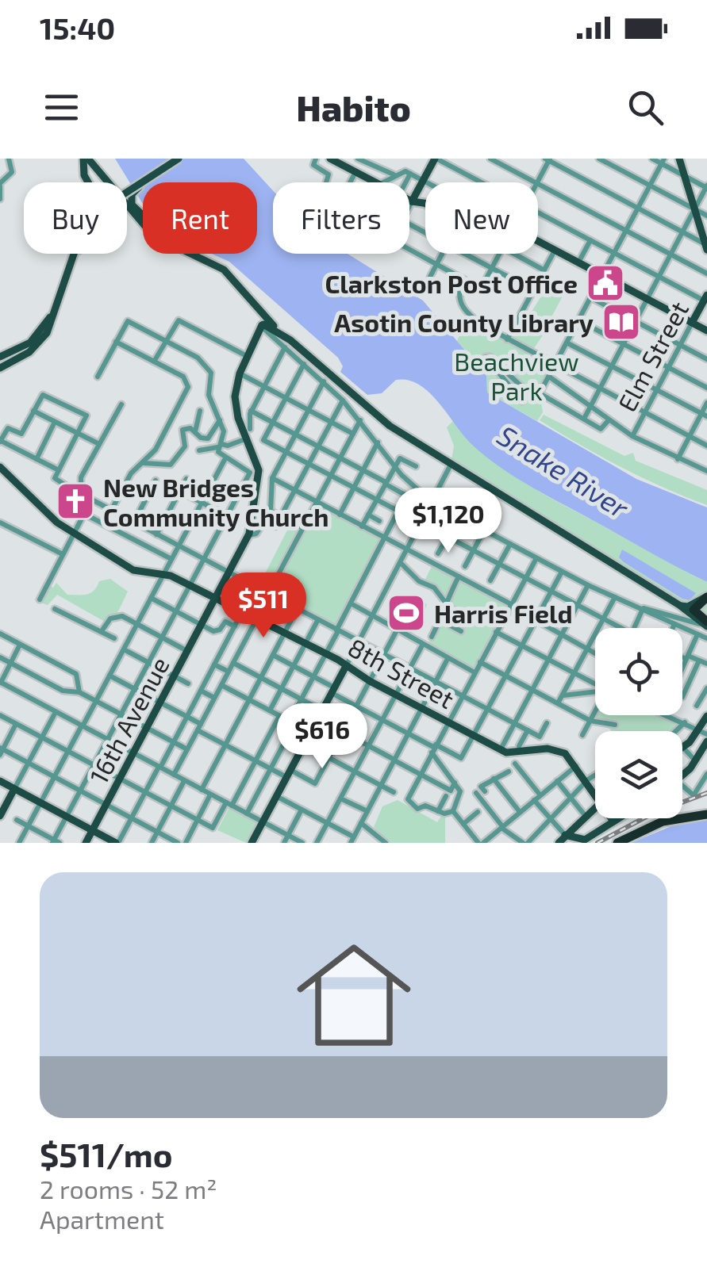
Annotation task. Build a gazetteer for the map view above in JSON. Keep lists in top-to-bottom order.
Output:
{
  "streets": {
    "main road": ["Elm Street", "8th Street", "16th Avenue"]
  },
  "crossings": [
    ["8th Street", "16th Avenue"]
  ],
  "water": ["Snake River"],
  "parks": ["Beachview Park"],
  "places": {
    "public building": ["Clarkston Post Office"],
    "library": ["Asotin County Library"],
    "church": ["New Bridges Community Church"],
    "sports": ["Harris Field"]
  },
  "page": {
    "status": "15:40",
    "header": "Habito",
    "chip": [
      "Buy",
      "Rent",
      "Filters",
      "New"
    ],
    "price": ["$1,120", "$511", "$616"],
    "list": [
      {
        "name": "$511/mo",
        "note": "2 rooms · 52 m² · Apartment"
      }
    ]
  }
}
